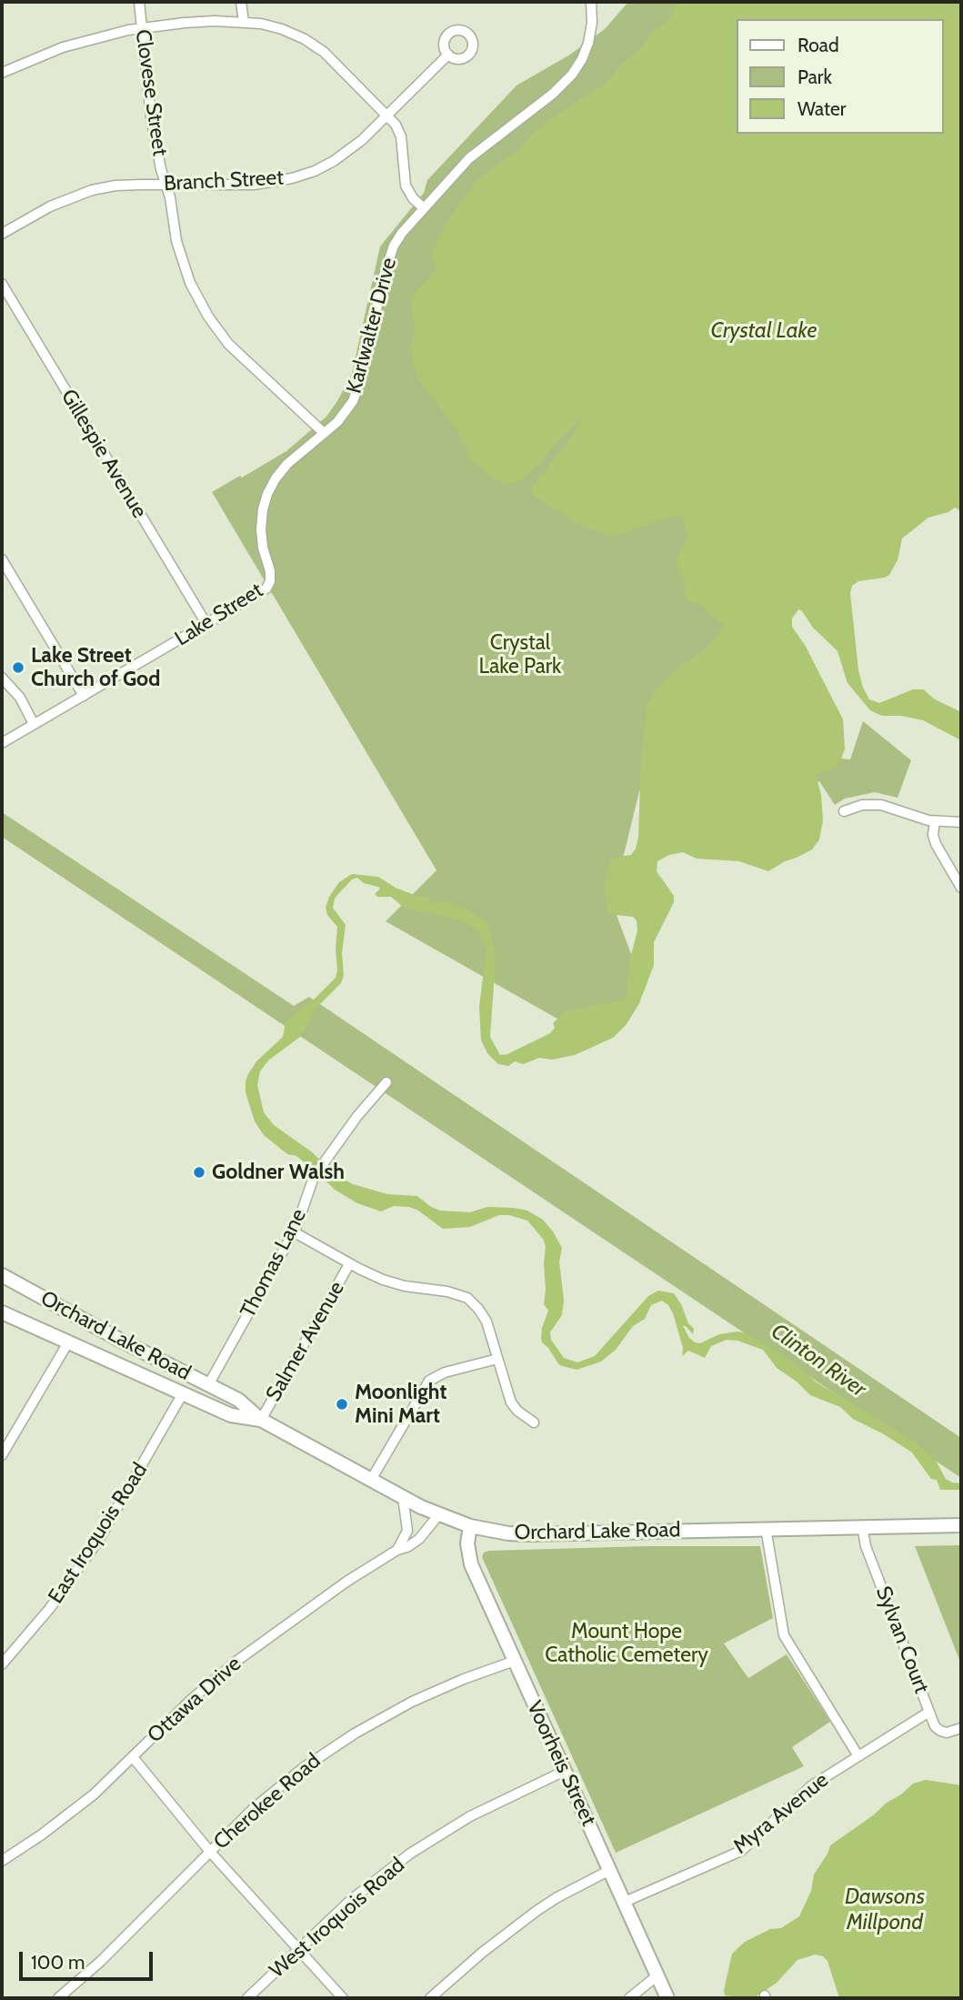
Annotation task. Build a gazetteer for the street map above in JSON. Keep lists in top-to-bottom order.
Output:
{
  "streets": {
    "main road": ["Orchard Lake Road", "Voorheis Street"],
    "street": [
      "Clovese Street",
      "Branch Street",
      "Karlwalter Drive",
      "Gillespie Avenue",
      "Lake Street",
      "Thomas Lane",
      "Salmer Avenue",
      "East Iroquois Road",
      "Sylvan Court",
      "Ottawa Drive",
      "Cherokee Road",
      "Myra Avenue",
      "West Iroquois Road"
    ]
  },
  "crossings": [
    ["Clovese Street", "Branch Street"],
    ["Clovese Street", "Karlwalter Drive"],
    ["Karlwalter Drive", "Lake Street"],
    ["Gillespie Avenue", "Lake Street"],
    ["Thomas Lane", "Orchard Lake Road"],
    ["Orchard Lake Road", "Salmer Avenue"],
    ["Orchard Lake Road", "East Iroquois Road"],
    ["Orchard Lake Road", "Sylvan Court"],
    ["Orchard Lake Road", "Ottawa Drive"],
    ["Orchard Lake Road", "Voorheis Street"],
    ["Sylvan Court", "Myra Avenue"],
    ["Voorheis Street", "Cherokee Road"],
    ["Voorheis Street", "Myra Avenue"],
    ["Voorheis Street", "West Iroquois Road"]
  ],
  "water": ["Crystal Lake", "Clinton River", "Dawsons Millpond"],
  "parks": ["Crystal Lake Park", "Mount Hope Catholic Cemetery"],
  "places": ["Lake Street Church of God", "Goldner Walsh", "Moonlight Mini Mart"],
  "legend": ["Road", "Park", "Water"],
  "scale_bar": "100 m"
}
